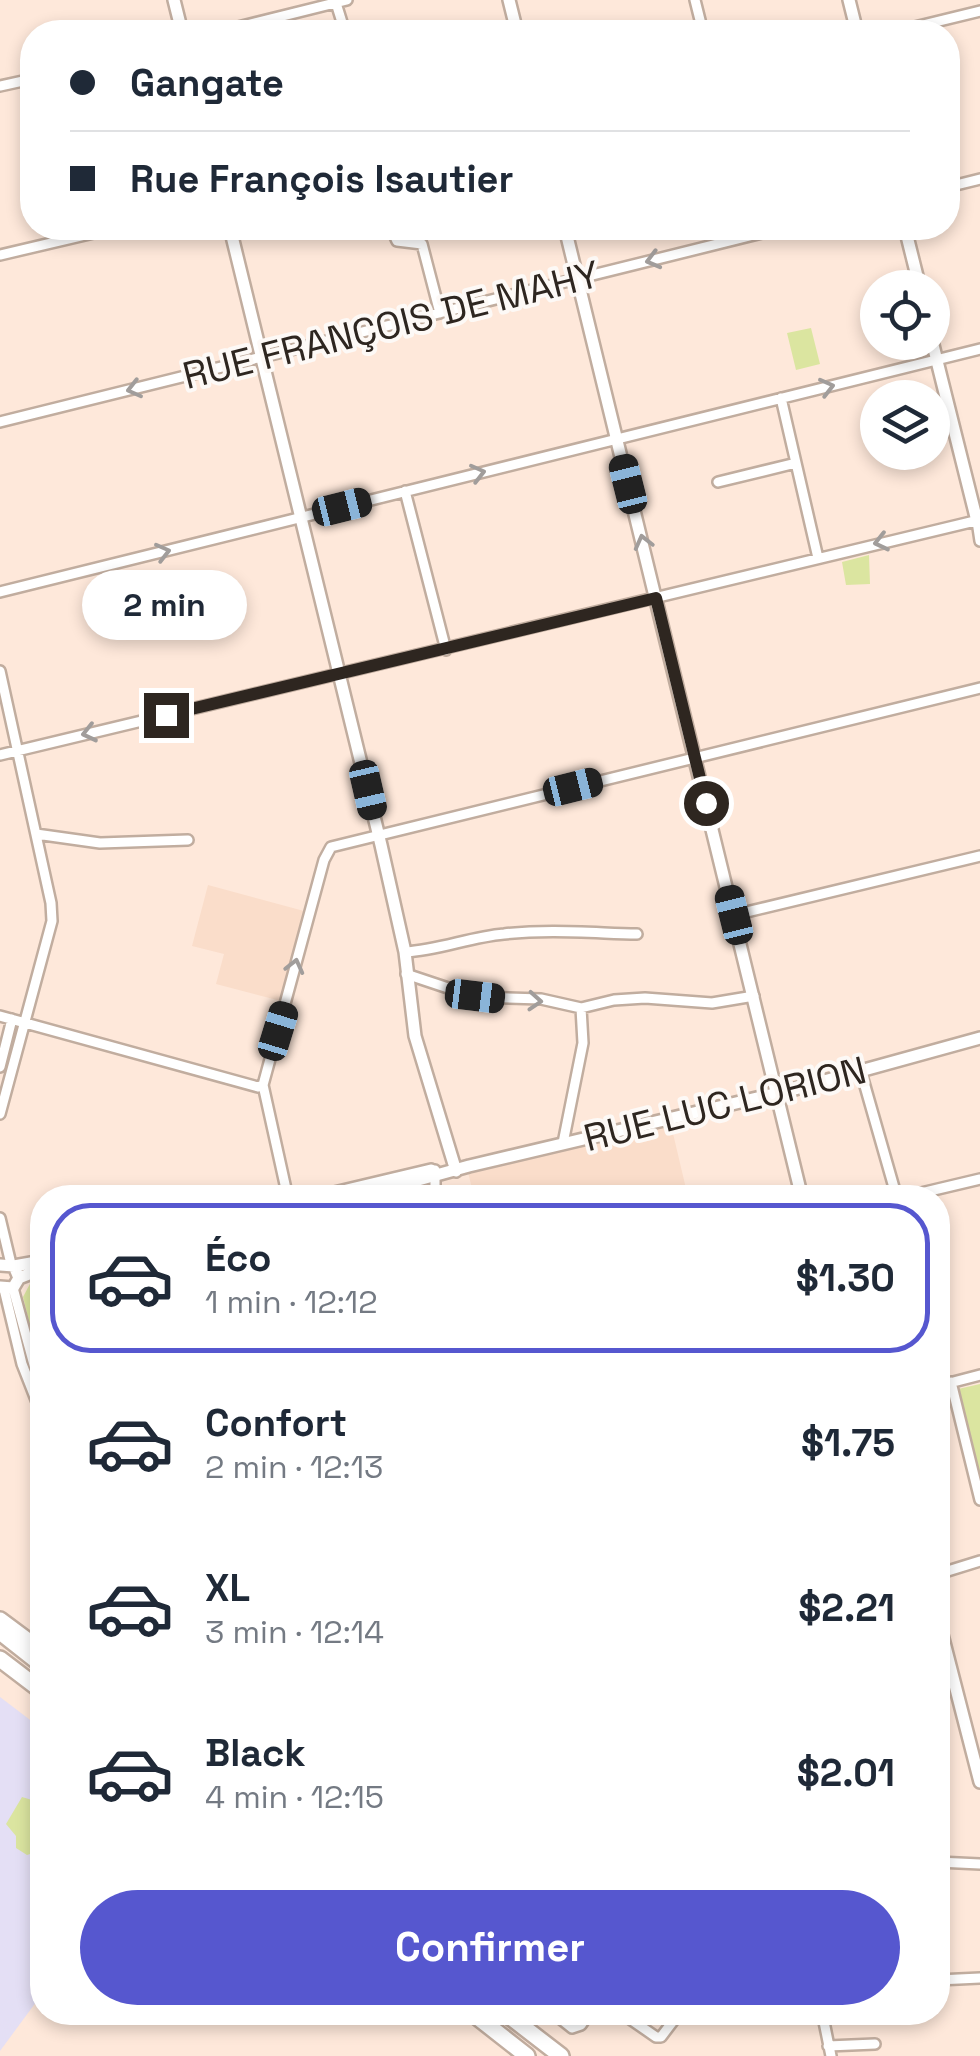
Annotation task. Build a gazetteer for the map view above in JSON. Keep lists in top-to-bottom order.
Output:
{
  "streets": {
    "street": ["RUE FRANÇOIS DE MAHY", "RUE LUC LORION"]
  },
  "one_way": ["RUE FRANÇOIS DE MAHY"],
  "page": {
    "banner": ["Gangate", "Rue François Isautier"],
    "bubble": "2 min",
    "list": [
      {
        "name": "Éco",
        "note": "1 min · 12:12",
        "value": "$1.30"
      },
      {
        "name": "Confort",
        "note": "2 min · 12:13",
        "value": "$1.75"
      },
      {
        "name": "XL",
        "note": "3 min · 12:14",
        "value": "$2.21"
      },
      {
        "name": "Black",
        "note": "4 min · 12:15",
        "value": "$2.01"
      }
    ],
    "buttons": "Confirmer"
  }
}
